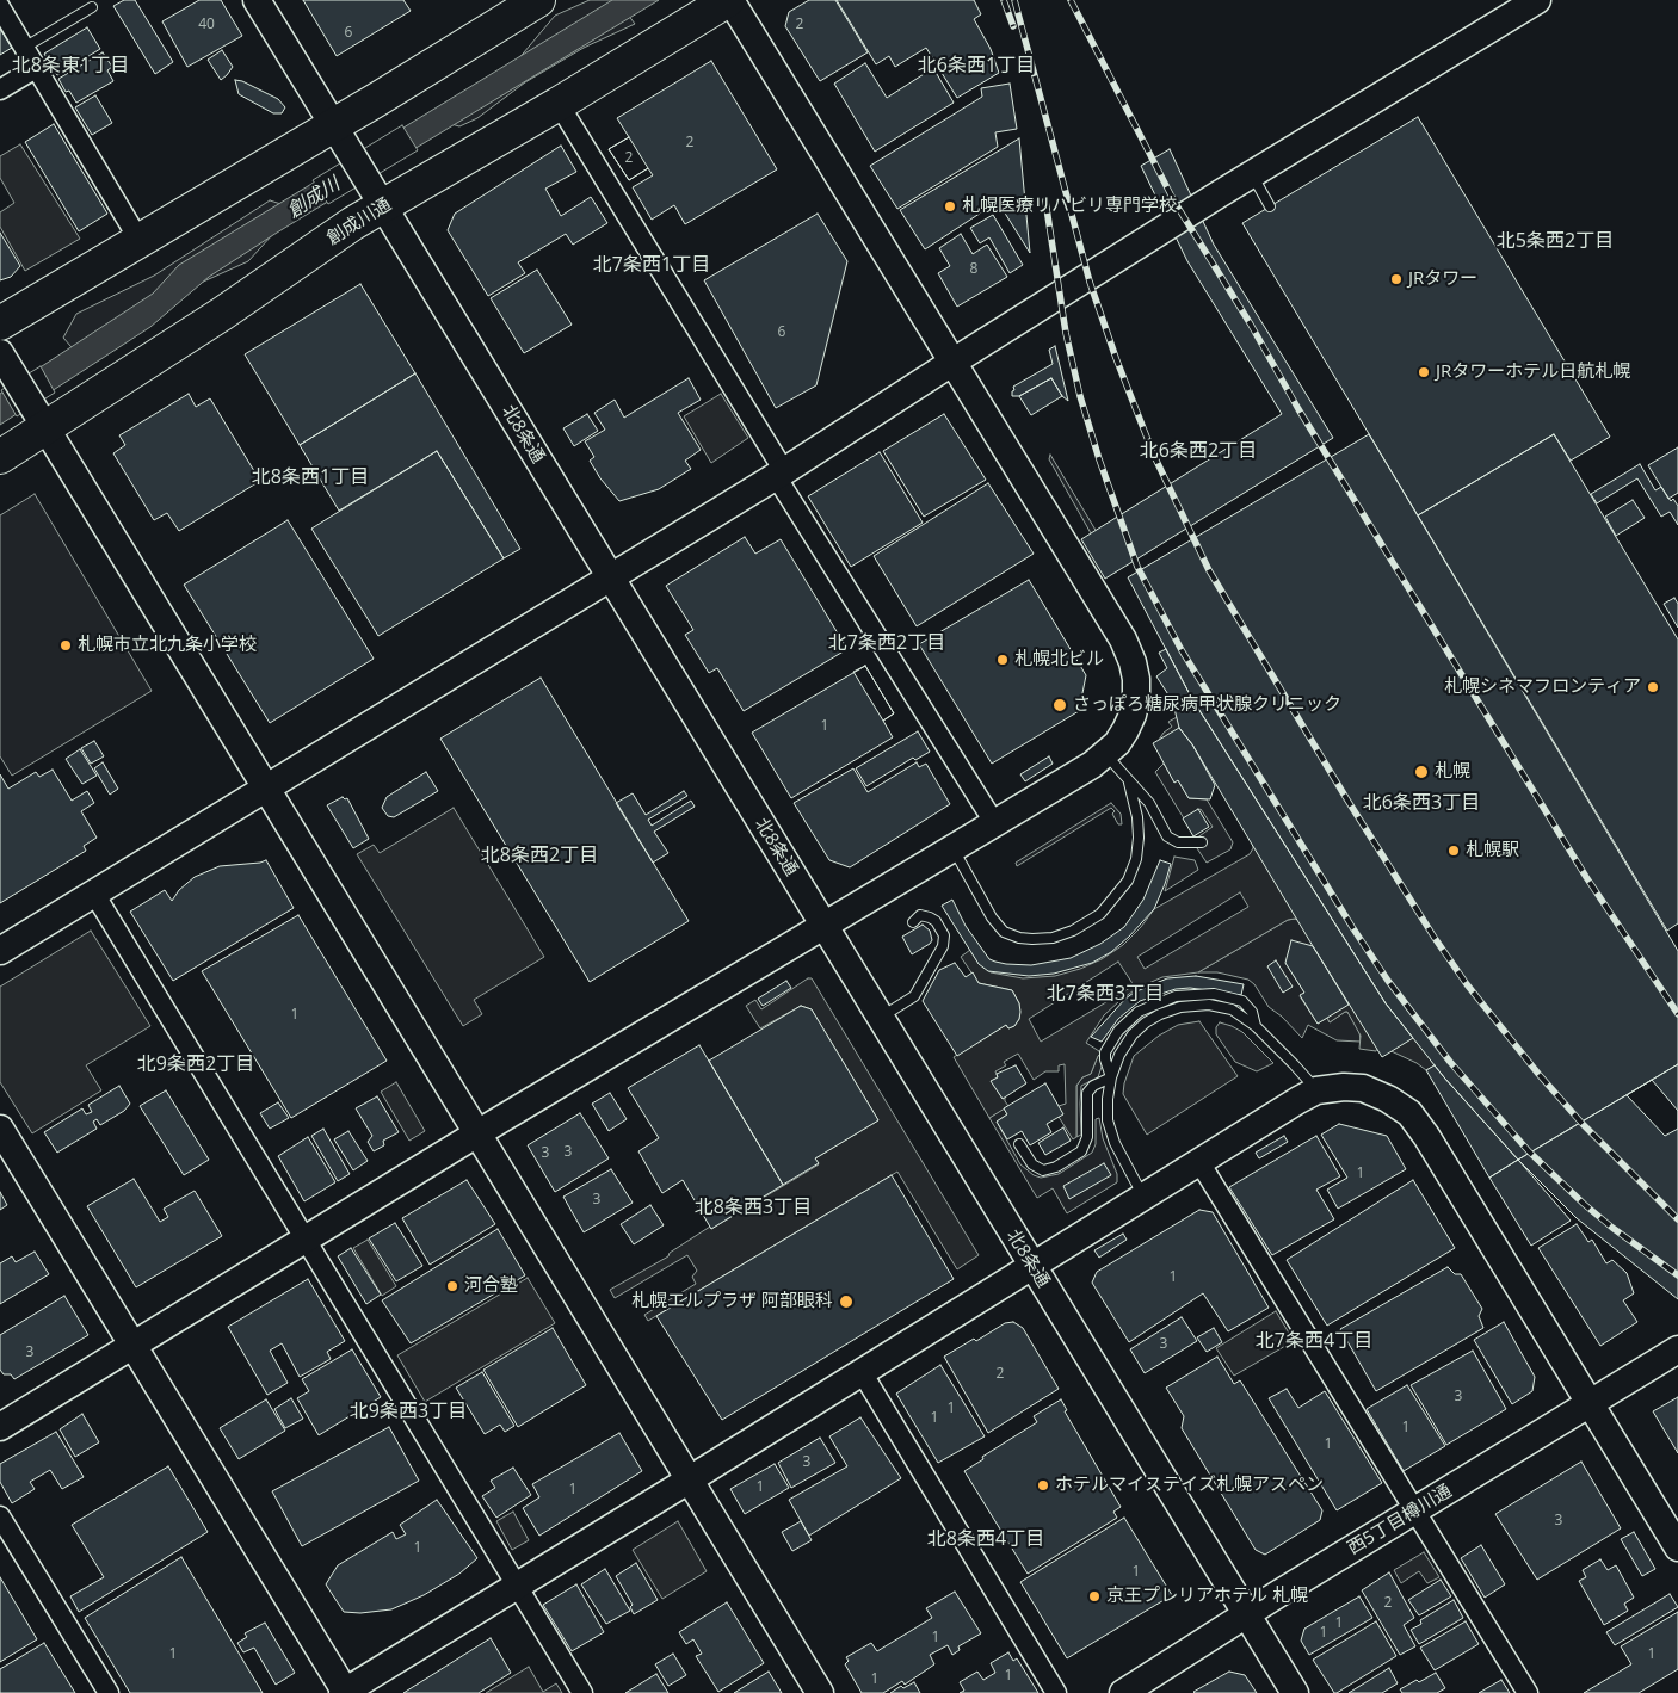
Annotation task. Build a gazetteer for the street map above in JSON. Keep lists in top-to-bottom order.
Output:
{
  "streets": {
    "highway": ["創成川通"],
    "street": ["北8条通", "西5丁目樽川通"]
  },
  "crossings": [
    ["創成川通", "北8条通"],
    ["北8条通", "西5丁目樽川通"]
  ],
  "districts": [
    "北8条東1丁目",
    "北6条西1丁目",
    "北5条西2丁目",
    "北7条西1丁目",
    "北6条西2丁目",
    "北8条西1丁目",
    "北7条西2丁目",
    "北6条西3丁目",
    "北8条西2丁目",
    "北7条西3丁目",
    "北9条西2丁目",
    "北8条西3丁目",
    "北7条西4丁目",
    "北9条西3丁目",
    "北8条西4丁目"
  ],
  "water": ["創成川"],
  "places": [
    "札幌医療リハビリ専門学校",
    "JRタワー",
    "JRタワーホテル日航札幌",
    "札幌市立北九条小学校",
    "札幌北ビル",
    "札幌シネマフロンティア",
    "さっぽろ糖尿病甲状腺クリニック",
    "札幌",
    "札幌駅",
    "河合塾",
    "札幌エルプラザ 阿部眼科",
    "ホテルマイステイズ札幌アスペン",
    "京王プレリアホテル 札幌"
  ],
  "house_numbers": [
    "40",
    "2",
    "6",
    "2",
    "2",
    "8",
    "6",
    "1",
    "1",
    "3",
    "3",
    "1",
    "3",
    "1",
    "3",
    "3",
    "2",
    "3",
    "1",
    "1",
    "1",
    "1",
    "3",
    "1",
    "1",
    "3",
    "1",
    "1",
    "2",
    "1",
    "1",
    "1",
    "1",
    "1",
    "1",
    "1"
  ]
}
